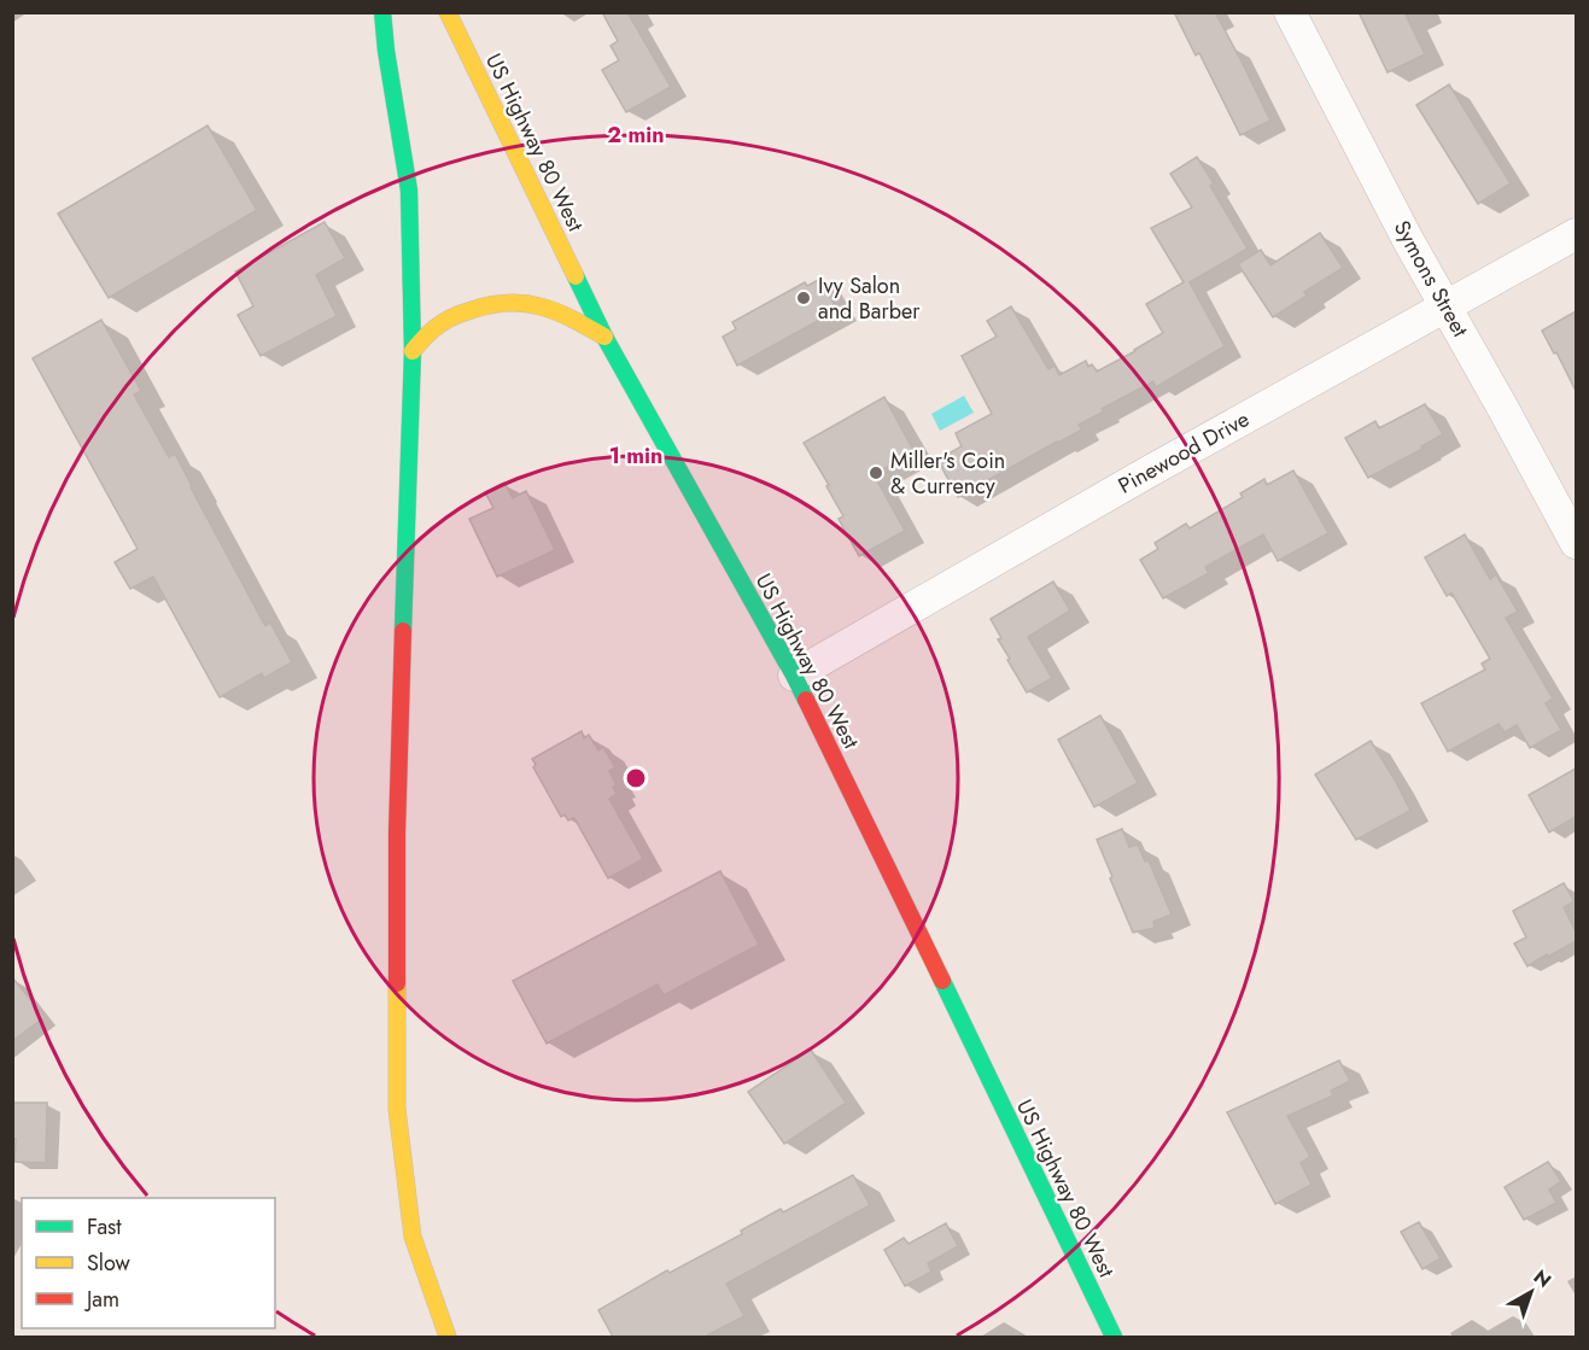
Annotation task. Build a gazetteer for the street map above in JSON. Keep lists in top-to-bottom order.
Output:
{
  "streets": {
    "main road": ["US Highway 80 West"],
    "street": ["Symons Street", "Pinewood Drive"]
  },
  "crossings": [
    ["US Highway 80 West", "Pinewood Drive"],
    ["Symons Street", "Pinewood Drive"]
  ],
  "places": ["Ivy Salon and Barber", "Miller's Coin & Currency"],
  "legend": ["Fast", "Slow", "Jam"],
  "north": "top right",
  "rings": ["2 min", "1 min"]
}
